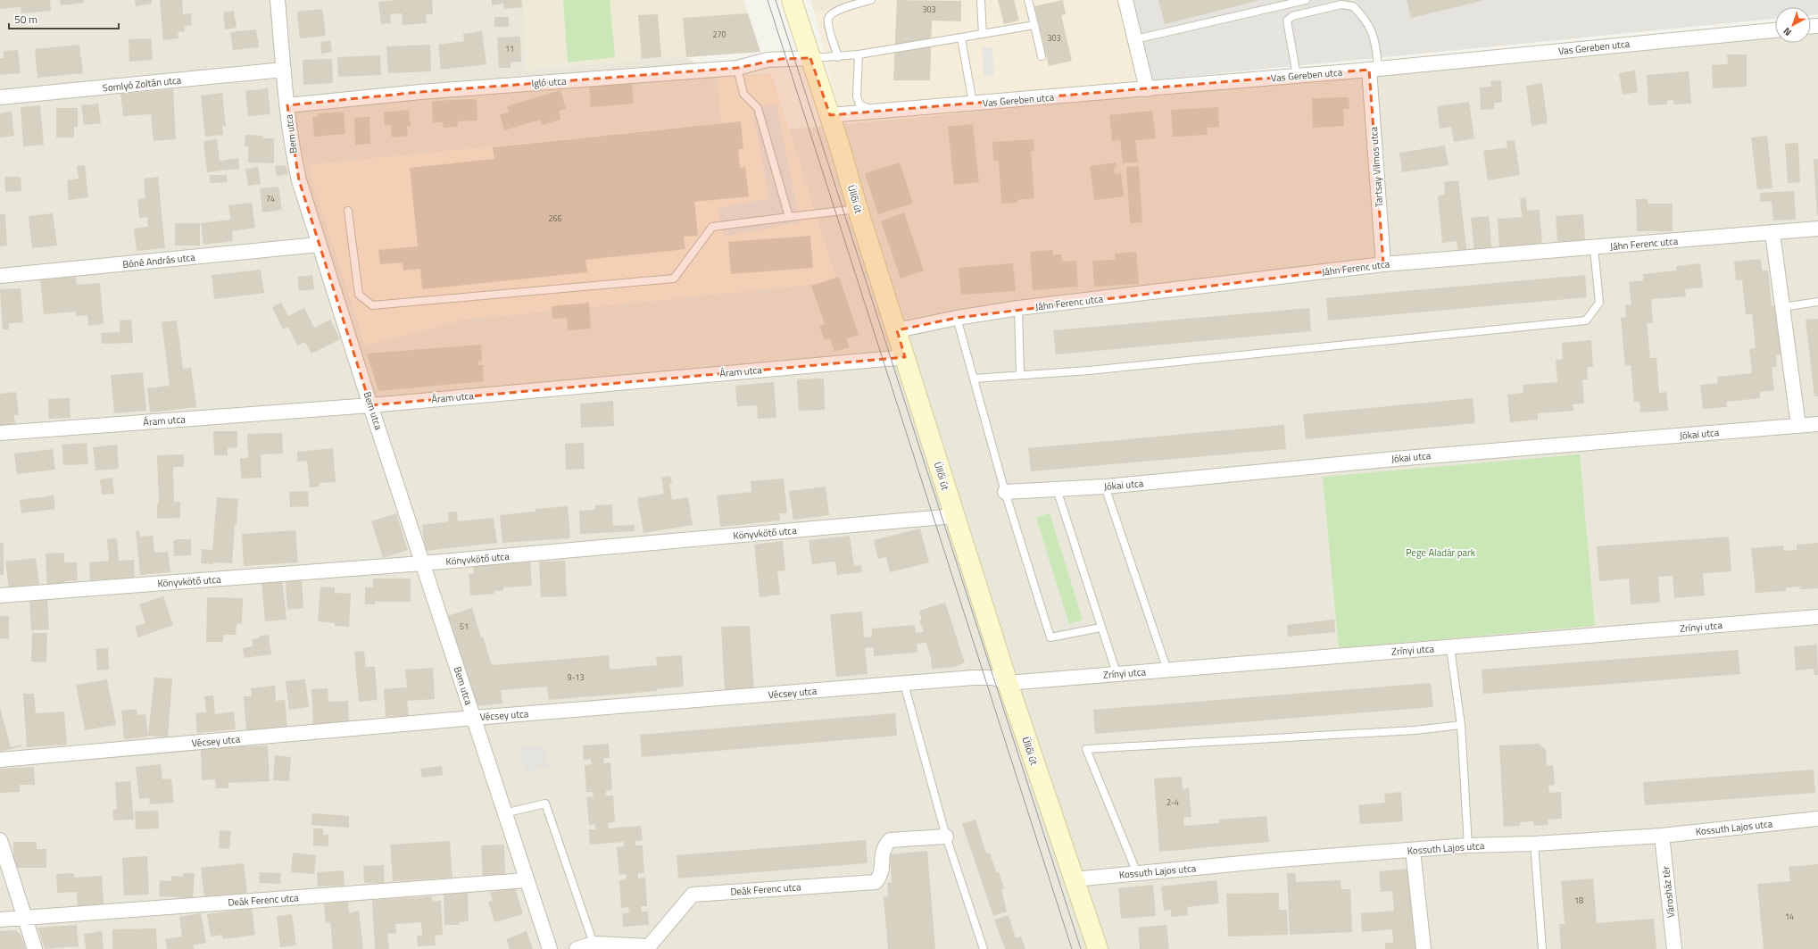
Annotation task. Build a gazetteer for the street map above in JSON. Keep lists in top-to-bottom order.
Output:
{
  "streets": {
    "main road": ["Üllői út"],
    "street": [
      "Vas Gereben utca",
      "Igló utca",
      "Somlyó Zoltán utca",
      "Bem utca",
      "Tartsay Vilmos utca",
      "Jáhn Ferenc utca",
      "Bóné András utca",
      "Áram utca",
      "Jókai utca",
      "Könyvkötő utca",
      "Zrínyi utca",
      "Vécsey utca",
      "Kossuth Lajos utca",
      "Deák Ferenc utca",
      "Városház tér"
    ]
  },
  "crossings": [
    ["Vas Gereben utca", "Tartsay Vilmos utca"],
    ["Vas Gereben utca", "Üllői út"],
    ["Igló utca", "Bem utca"],
    ["Igló utca", "Üllői út"],
    ["Somlyó Zoltán utca", "Bem utca"],
    ["Bem utca", "Bóné András utca"],
    ["Bem utca", "Áram utca"],
    ["Bem utca", "Könyvkötő utca"],
    ["Bem utca", "Vécsey utca"],
    ["Bem utca", "Deák Ferenc utca"],
    ["Tartsay Vilmos utca", "Jáhn Ferenc utca"],
    ["Üllői út", "Jáhn Ferenc utca"],
    ["Üllői út", "Áram utca"],
    ["Üllői út", "Könyvkötő utca"],
    ["Üllői út", "Zrínyi utca"],
    ["Üllői út", "Vécsey utca"],
    ["Üllői út", "Kossuth Lajos utca"],
    ["Zrínyi utca", "Vécsey utca"],
    ["Kossuth Lajos utca", "Városház tér"]
  ],
  "parks": ["Pege Aladár park"],
  "house_numbers": [
    "303",
    "270",
    "303",
    "11",
    "74",
    "266",
    "51",
    "9-13",
    "2-4",
    "18",
    "14"
  ],
  "scale_bar": "50 m",
  "north": "bottom left"
}
